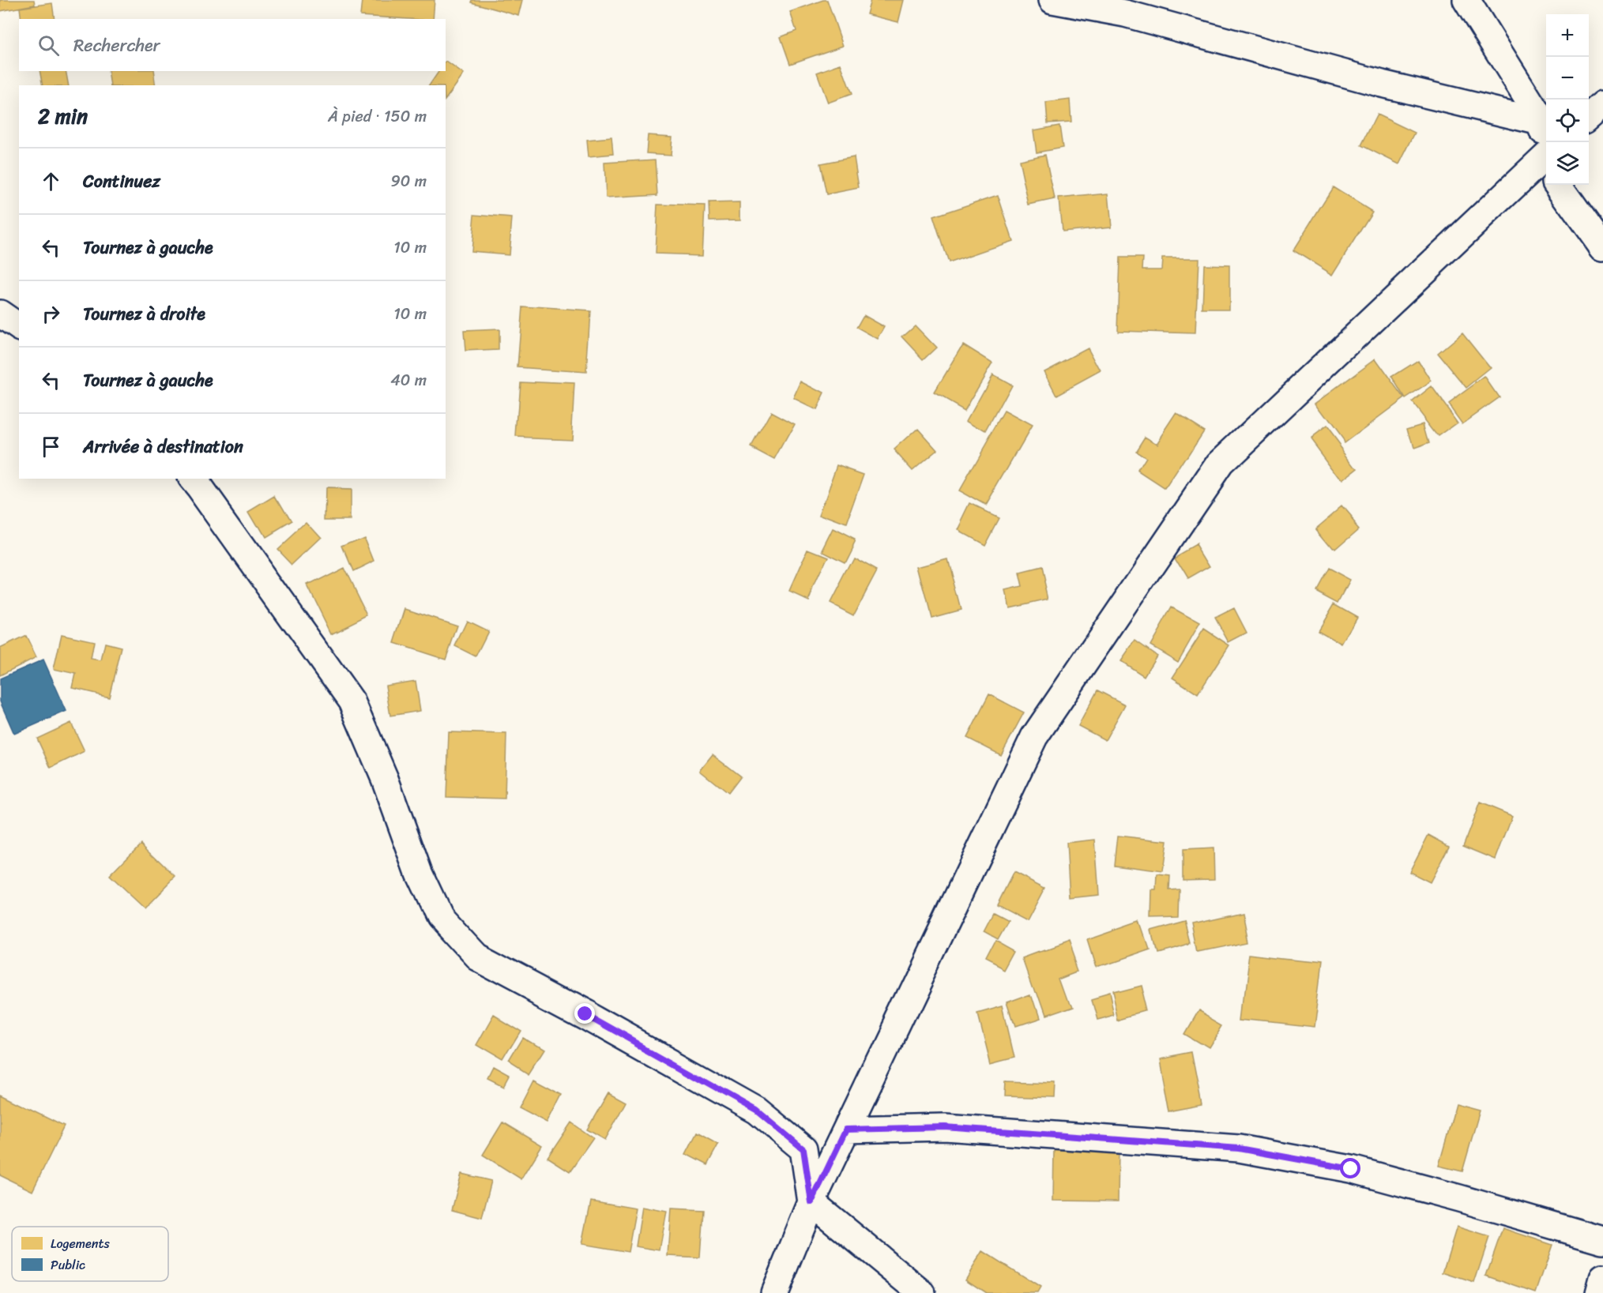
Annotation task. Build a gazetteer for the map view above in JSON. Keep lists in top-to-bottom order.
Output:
{
  "legend": ["Logements", "Public"],
  "page": {
    "map_buttons": ["+", "−"],
    "search": "Rechercher",
    "heading": ["2 min", "À pied · 150 m"],
    "list": [
      ["Continuez", "90 m"],
      ["Tournez à gauche", "10 m"],
      ["Tournez à droite", "10 m"],
      ["Tournez à gauche", "40 m"],
      "Arrivée à destination"
    ]
  }
}
